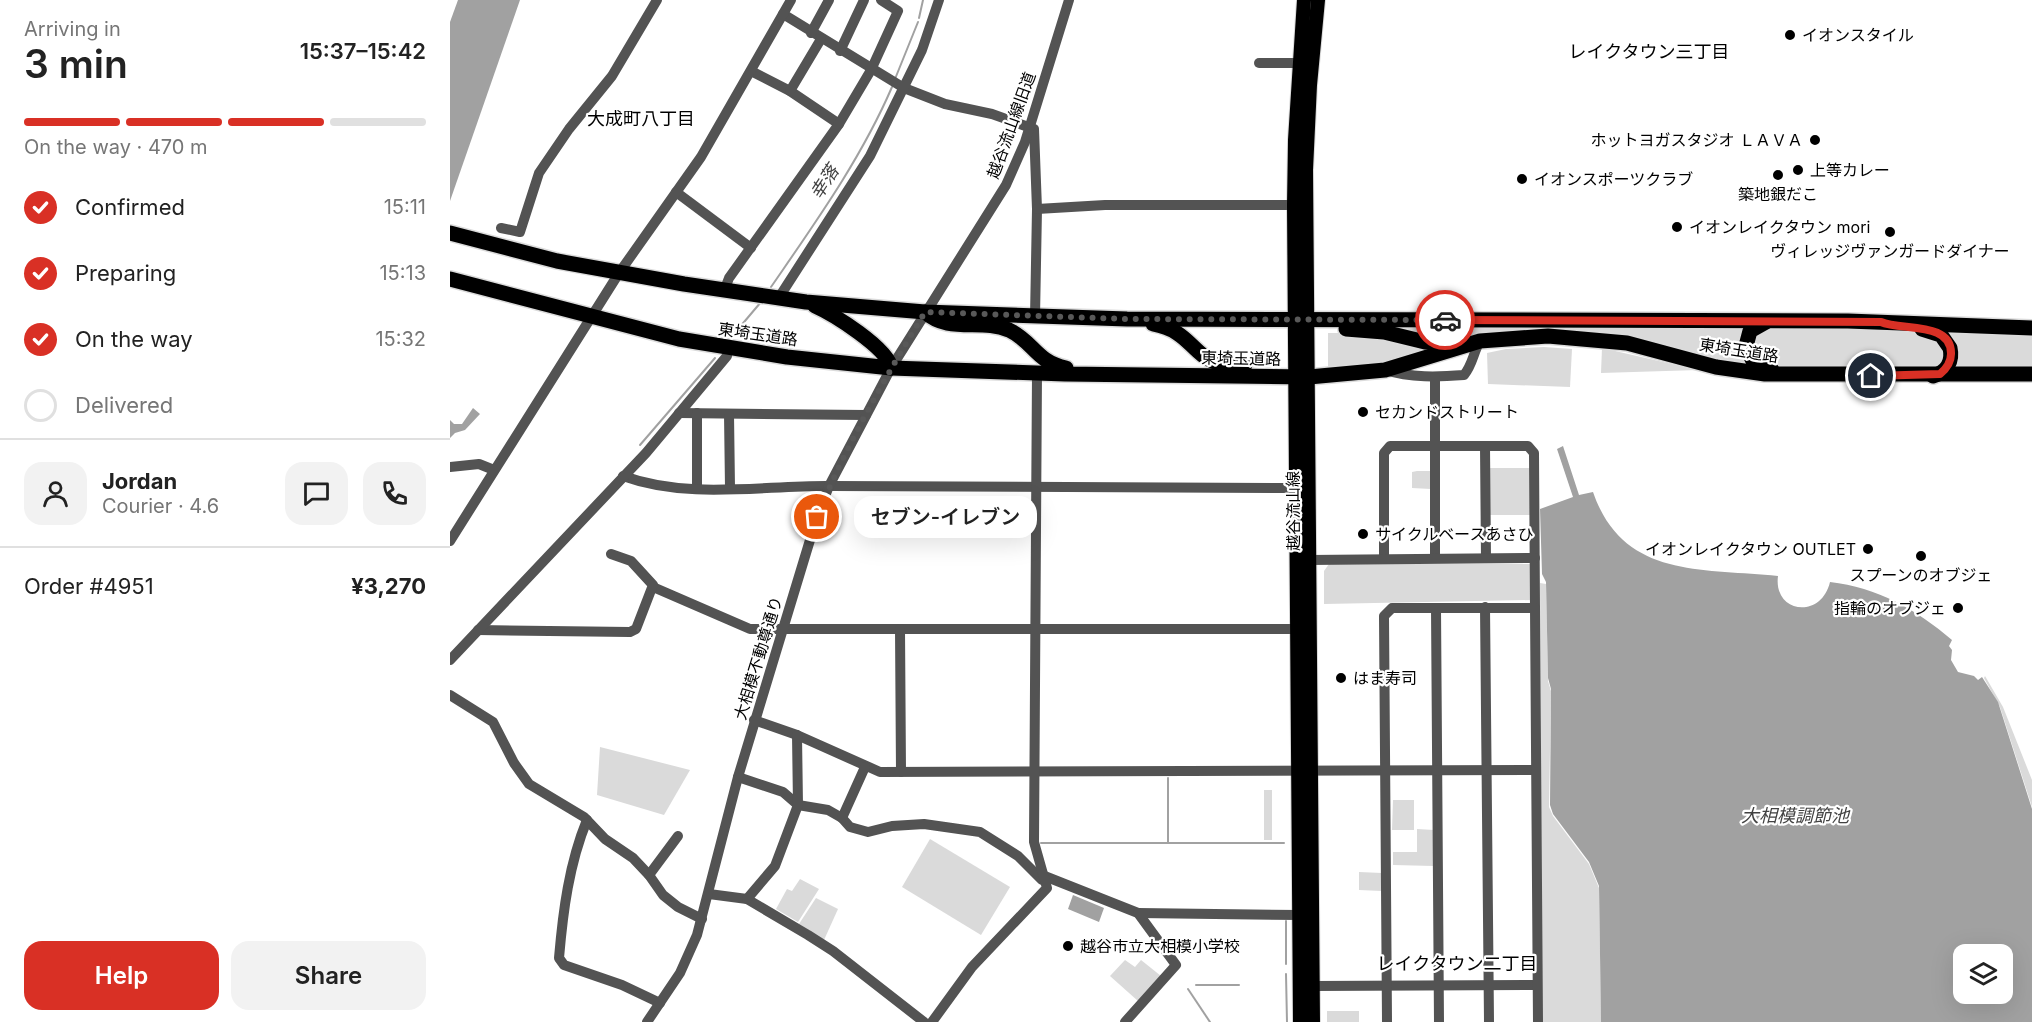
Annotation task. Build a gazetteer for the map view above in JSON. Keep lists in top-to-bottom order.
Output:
{
  "streets": {
    "highway": ["東埼玉道路"],
    "main road": ["越谷流山線"],
    "street": ["越谷流山線旧道", "大相模不動尊通り"]
  },
  "crossings": [
    ["越谷流山線旧道", "東埼玉道路"],
    ["越谷流山線旧道", "大相模不動尊通り"],
    ["東埼玉道路", "越谷流山線"],
    ["東埼玉道路", "大相模不動尊通り"]
  ],
  "districts": ["レイクタウン三丁目", "大成町八丁目", "レイクタウン二丁目"],
  "water": ["幸落", "大相模調節池"],
  "places": [
    "イオンスタイル",
    "ホットヨガスタジオ ＬＡＶＡ",
    "上等カレー",
    "築地銀だこ",
    "イオンスポーツクラブ",
    "イオンレイクタウン mori",
    "ヴィレッジヴァンガードダイナー",
    "セカンドストリート",
    "セブン-イレブン",
    "サイクルベースあさひ",
    "イオンレイクタウン OUTLET",
    "スプーンのオブジェ",
    "指輪のオブジェ",
    "はま寿司",
    "越谷市立大相模小学校"
  ],
  "page": {
    "heading": ["3 min", "Arriving in", "15:37–15:42"],
    "panel": [
      "Jordan",
      "Courier · 4.6",
      "Order #4951",
      "¥3,270"
    ],
    "bar": "On the way · 470 m",
    "list": [
      ["Confirmed", "15:11"],
      ["Preparing", "15:13"],
      ["On the way", "15:32"],
      "Delivered"
    ],
    "bubble": "セブン-イレブン",
    "buttons": ["Help", "Share"]
  }
}
